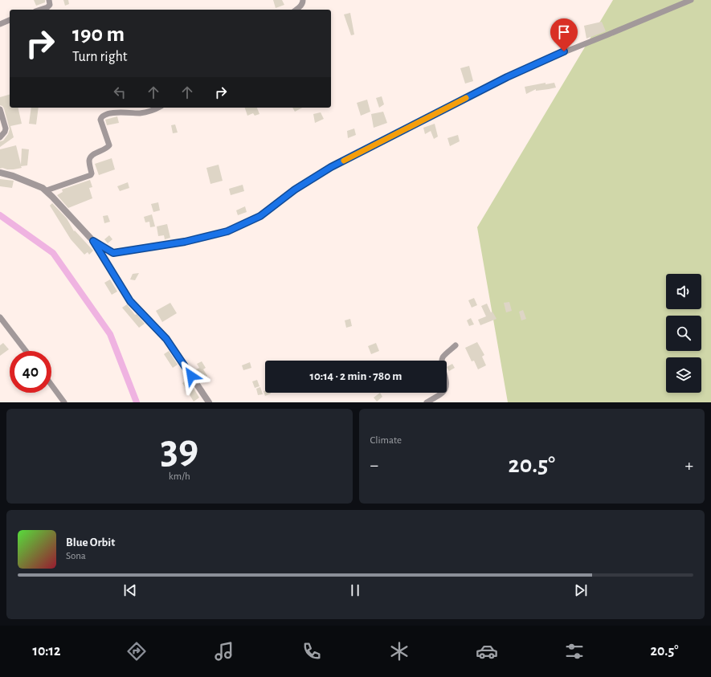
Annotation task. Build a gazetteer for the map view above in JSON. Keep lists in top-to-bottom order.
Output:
{
  "page": {
    "turn": ["190 m", "Turn right"],
    "limit": "40",
    "trip": "10:14 · 2 min · 780 m",
    "tile": [
      ["39", "km/h"],
      "Climate"
    ],
    "heat": ["−", "20.5°", "+"],
    "song": ["Blue Orbit", "Sona"],
    "tabs": ["10:12", "20.5°"]
  }
}
